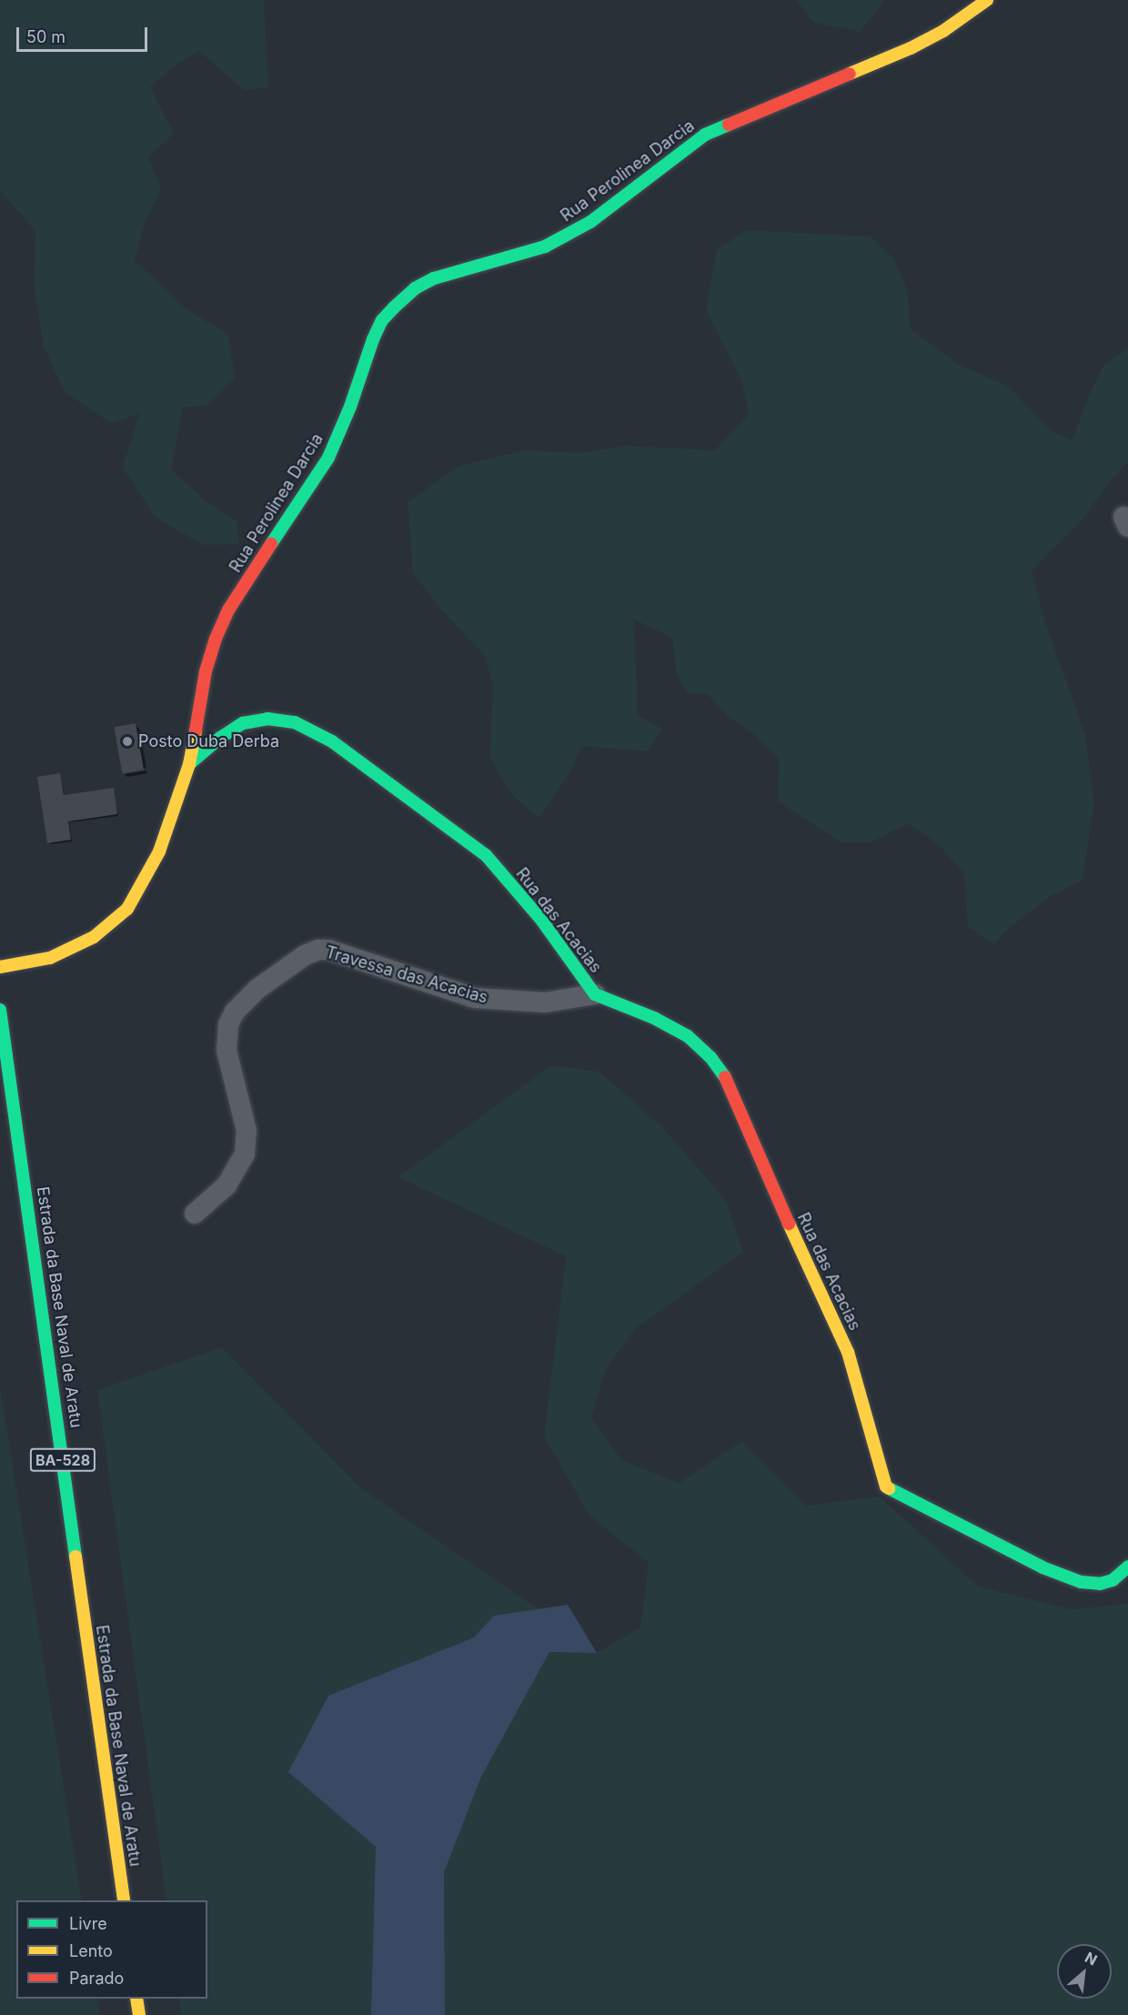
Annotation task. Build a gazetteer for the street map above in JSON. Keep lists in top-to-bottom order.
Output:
{
  "streets": {
    "street": [
      "Rua Perolinea Darcia",
      "Rua das Acacias",
      "Travessa das Acacias",
      "Estrada da Base Naval de Aratu",
      "BA-528"
    ]
  },
  "crossings": [
    ["Rua Perolinea Darcia", "Rua das Acacias"],
    ["Rua das Acacias", "Travessa das Acacias"]
  ],
  "places": ["Posto Duba Derba"],
  "legend": ["Livre", "Lento", "Parado"],
  "scale_bar": "50 m",
  "north": "top right"
}
